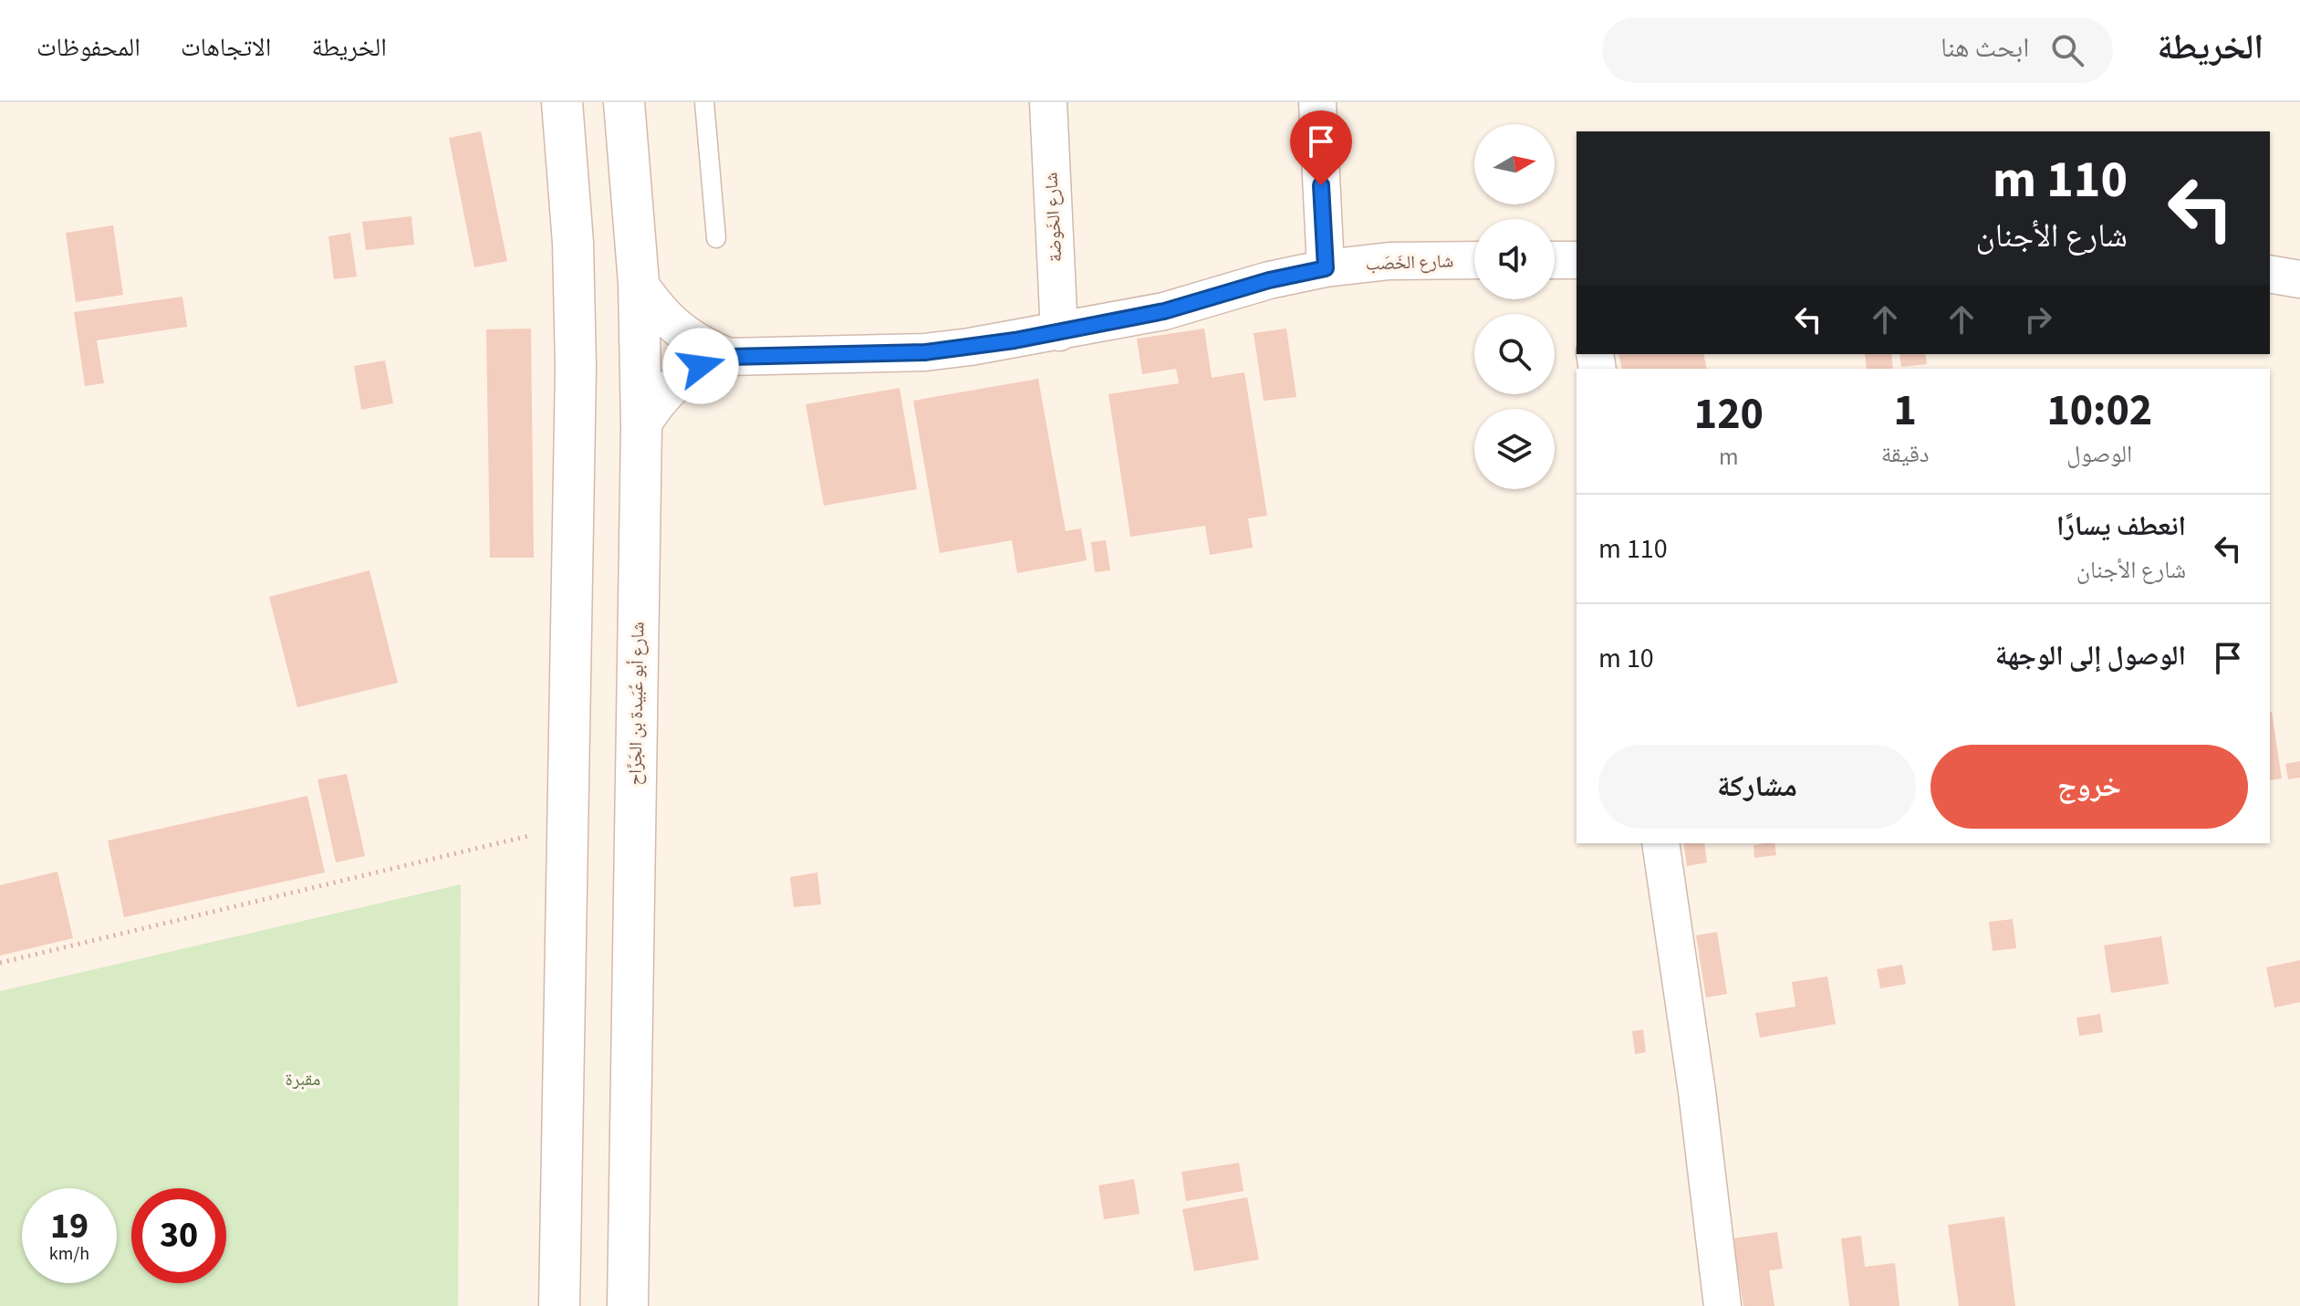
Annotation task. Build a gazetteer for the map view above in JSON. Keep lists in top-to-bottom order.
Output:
{
  "streets": {
    "main road": ["شارع أبو عُبَيدة بن الجَرَّاح"],
    "street": ["شارع الخَوضة", "شارع الخَصَب"]
  },
  "crossings": [
    ["شارع الخَوضة", "شارع الخَصَب"],
    ["شارع الخَصَب", "شارع أبو عُبَيدة بن الجَرَّاح"]
  ],
  "parks": ["مقبرة"],
  "north": "right",
  "page": {
    "header": "الخريطة",
    "search": "ابحث هنا",
    "nav": ["الخريطة", "الاتجاهات", "المحفوظات"],
    "turn": ["110 m", "شارع الأجنان"],
    "eta": [
      "10:02",
      "الوصول",
      "1",
      "دقيقة",
      "120",
      "m"
    ],
    "list": [
      {
        "name": "انعطف يسارًا",
        "note": "شارع الأجنان",
        "value": "110 m"
      },
      {
        "name": "الوصول إلى الوجهة",
        "value": "10 m"
      }
    ],
    "buttons": ["خروج", "مشاركة"],
    "speed": "19 km/h",
    "limit": "30"
  }
}
